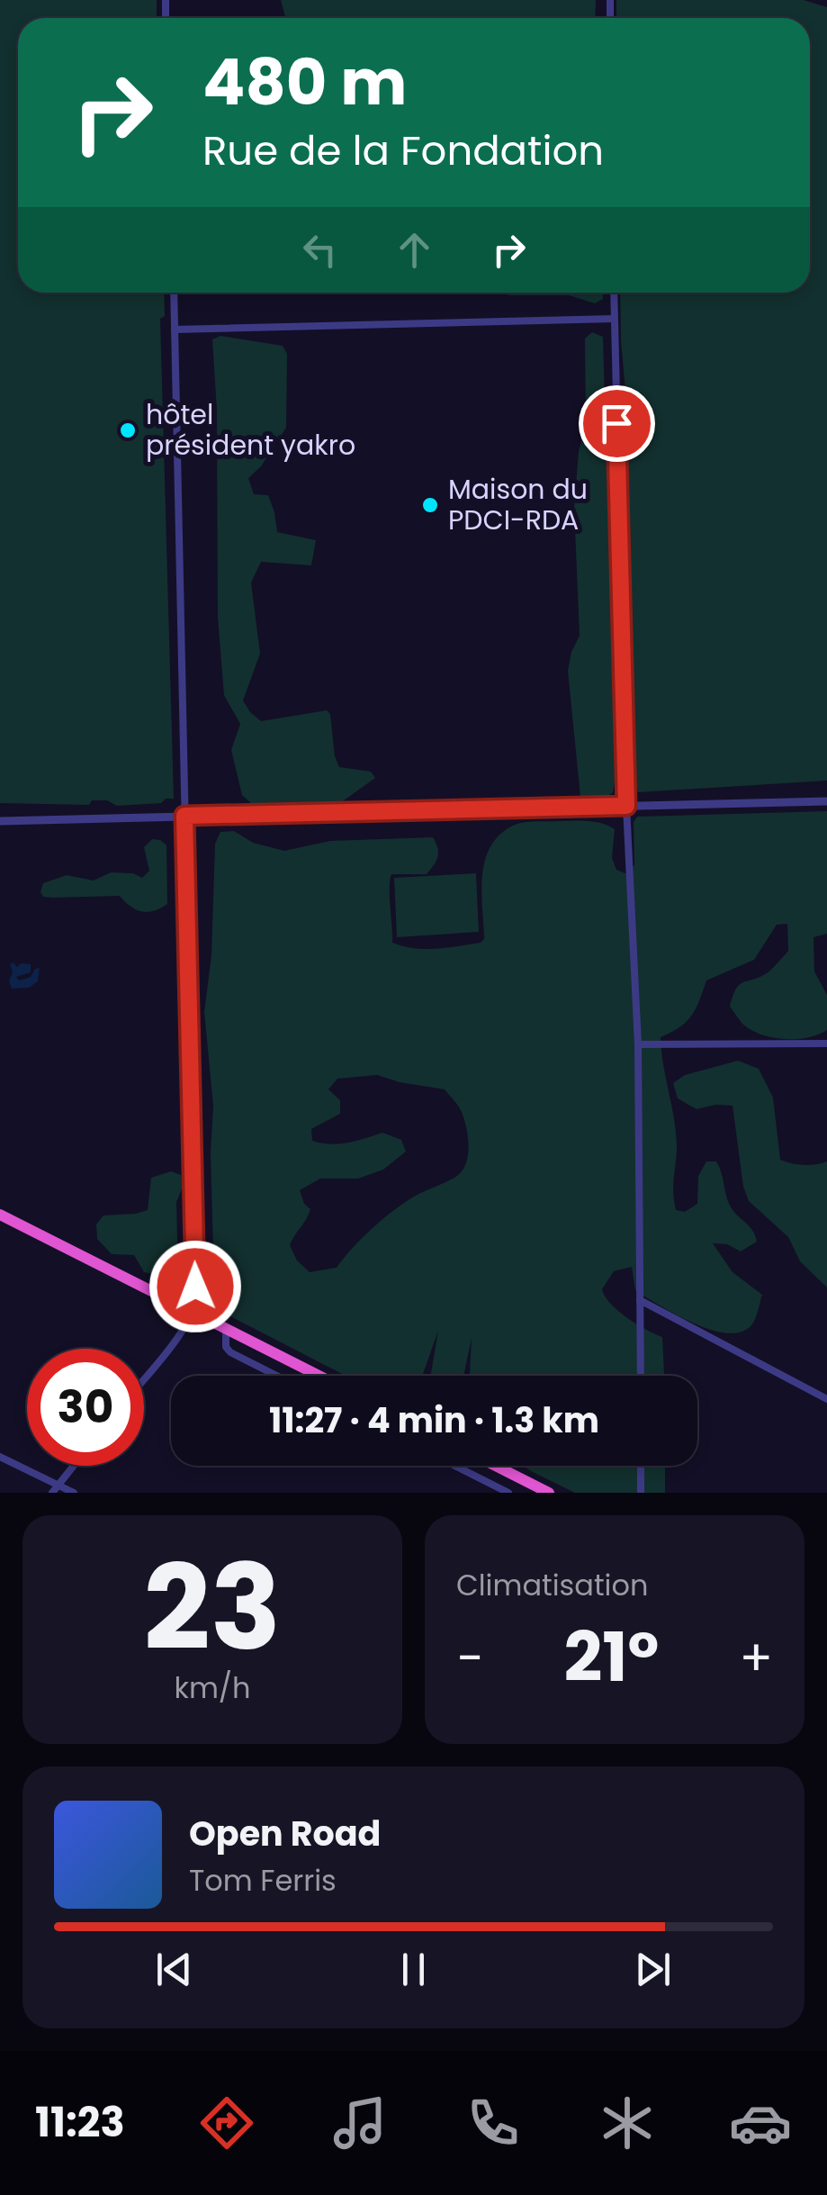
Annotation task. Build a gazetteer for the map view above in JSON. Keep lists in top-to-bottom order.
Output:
{
  "places": ["hôtel président yakro", "Maison du PDCI-RDA"],
  "page": {
    "turn": ["480 m", "Rue de la Fondation"],
    "limit": "30",
    "trip": "11:27 · 4 min · 1.3 km",
    "tile": [
      ["23", "km/h"],
      "Climatisation"
    ],
    "heat": ["−", "21°", "+"],
    "song": ["Open Road", "Tom Ferris"],
    "tabs": "11:23"
  }
}
